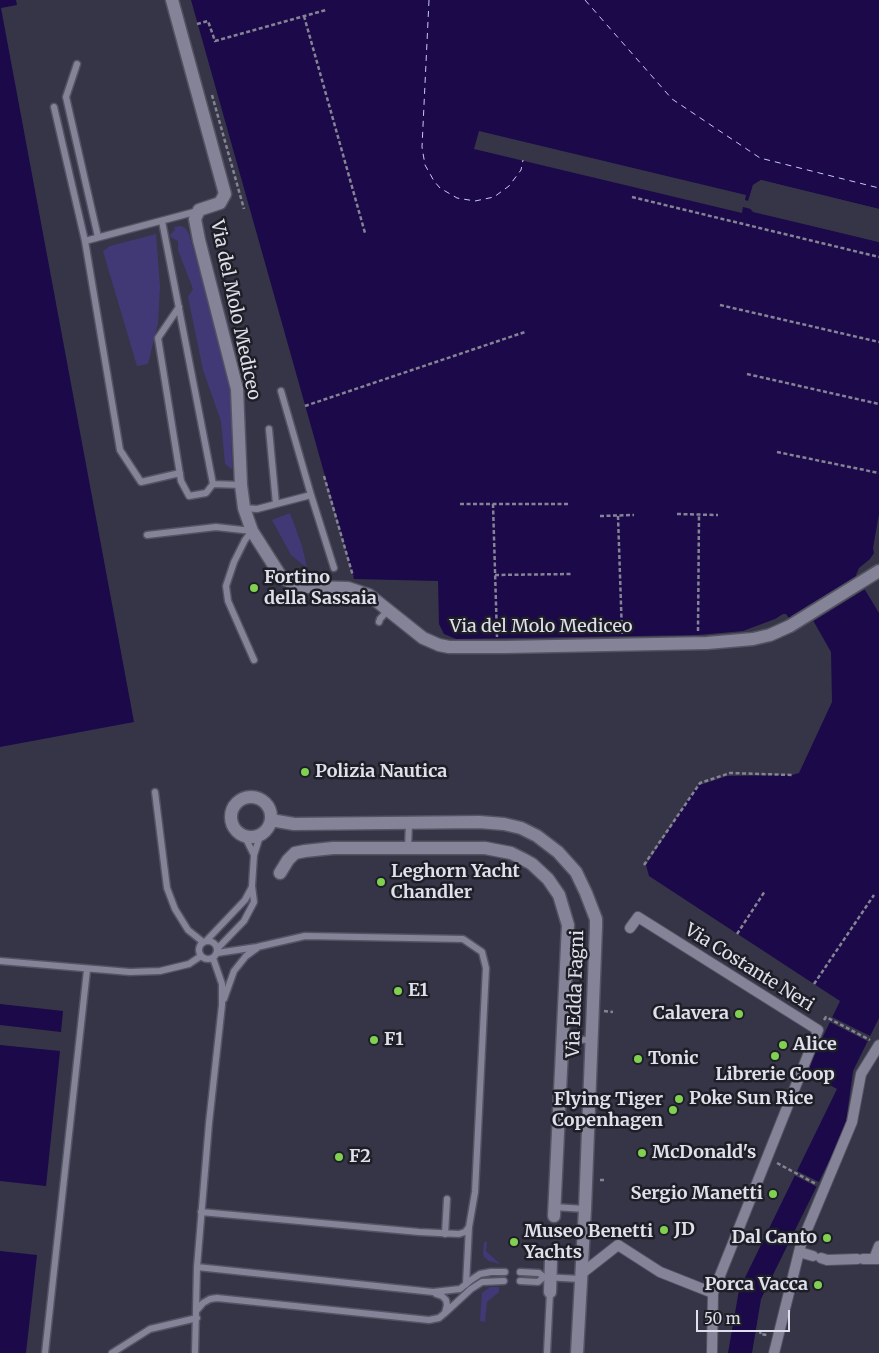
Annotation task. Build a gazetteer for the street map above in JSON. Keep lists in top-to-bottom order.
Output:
{
  "streets": {
    "street": ["Via del Molo Mediceo", "Via Costante Neri", "Via Edda Fagni"]
  },
  "places": [
    "Fortino della Sassaia",
    "Polizia Nautica",
    "Leghorn Yacht Chandler",
    "E1",
    "Calavera",
    "F1",
    "Alice",
    "Librerie Coop",
    "Tonic",
    "Poke Sun Rice",
    "Flying Tiger Copenhagen",
    "McDonald's",
    "F2",
    "Sergio Manetti",
    "JD",
    "Dal Canto",
    "Museo Benetti Yachts",
    "Porca Vacca"
  ],
  "scale_bar": "50 m"
}
